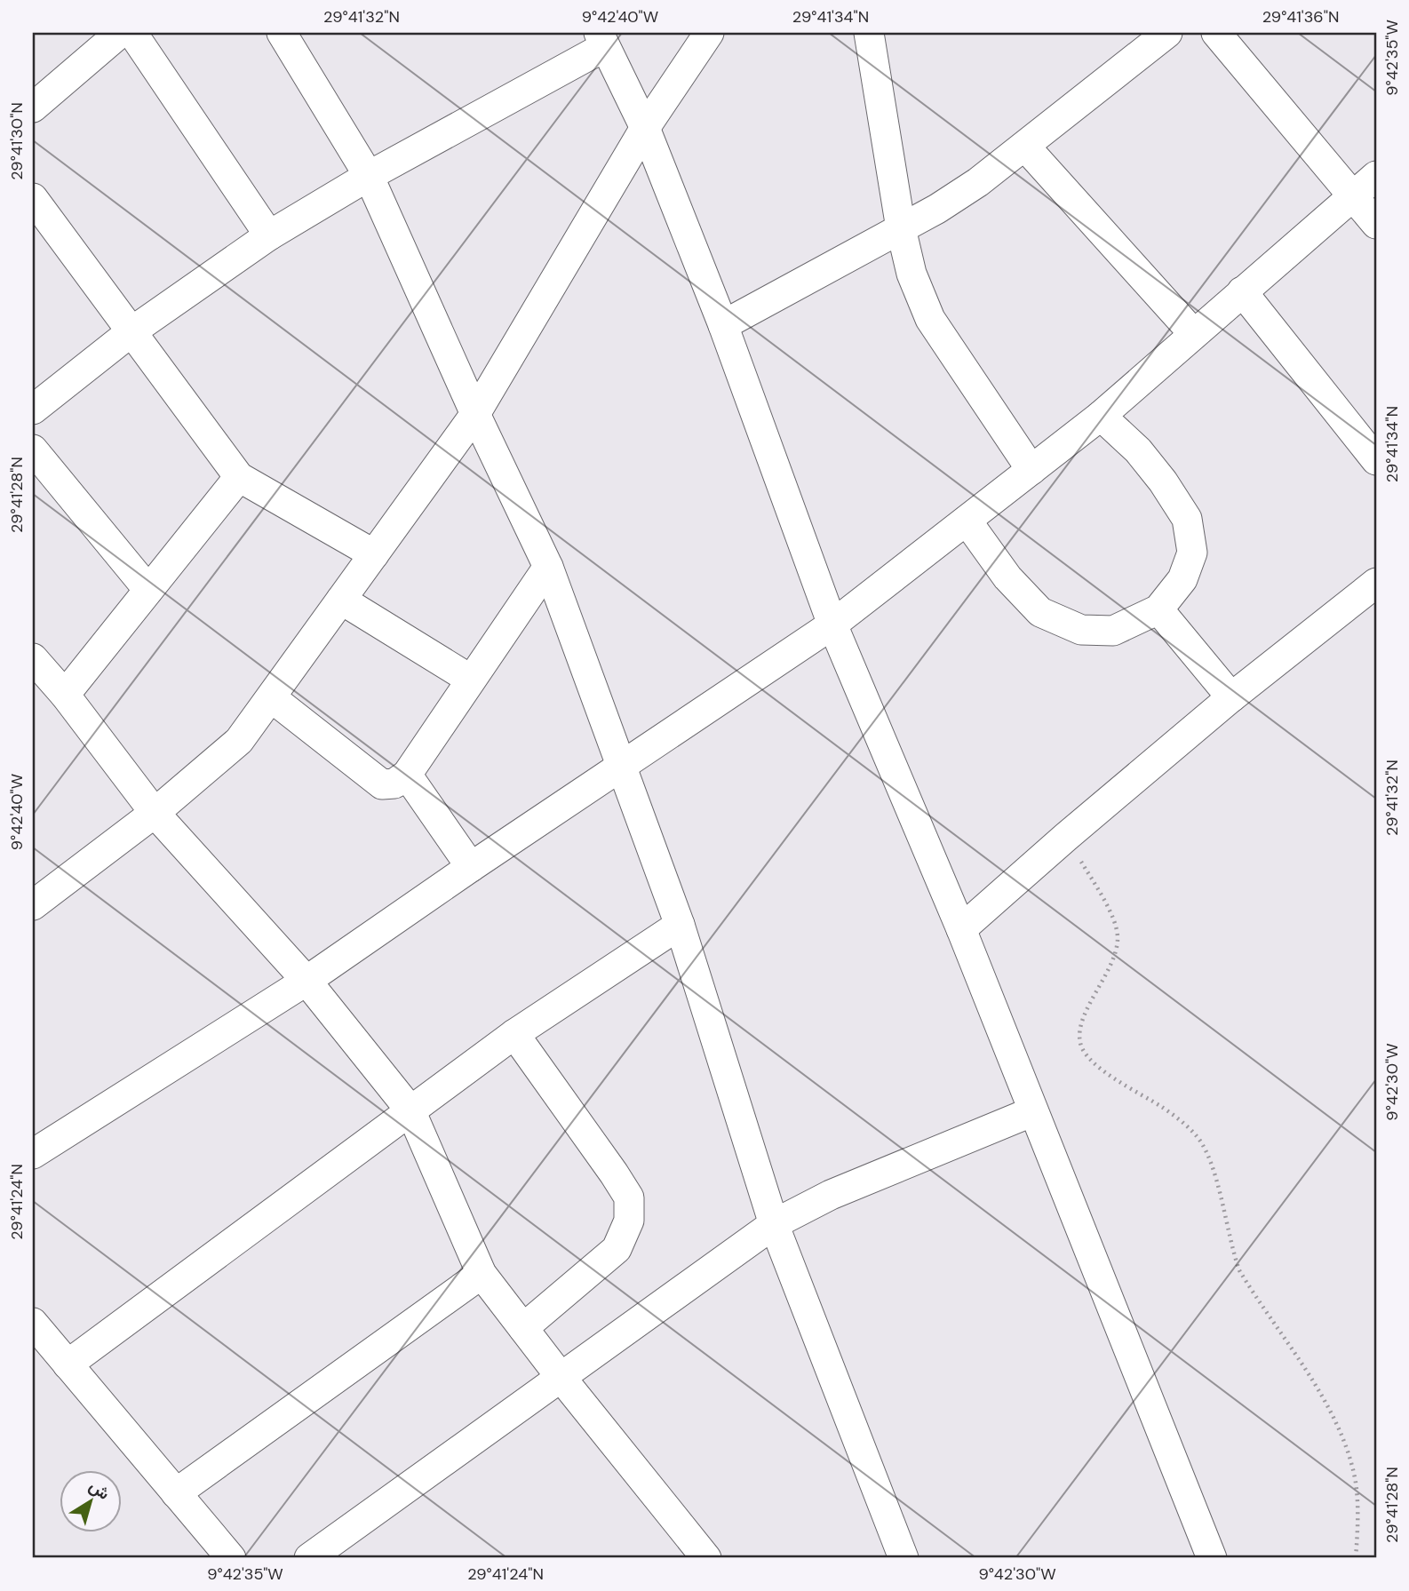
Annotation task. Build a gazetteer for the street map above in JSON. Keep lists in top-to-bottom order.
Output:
{
  "north": "top right",
  "coordinates": [
    "29°41'32\"N",
    "9°42'40\"W",
    "29°41'34\"N",
    "29°41'36\"N",
    "9°42'35\"W",
    "29°41'30\"N",
    "29°41'28\"N",
    "9°42'30\"W",
    "29°41'24\"N"
  ]
}
